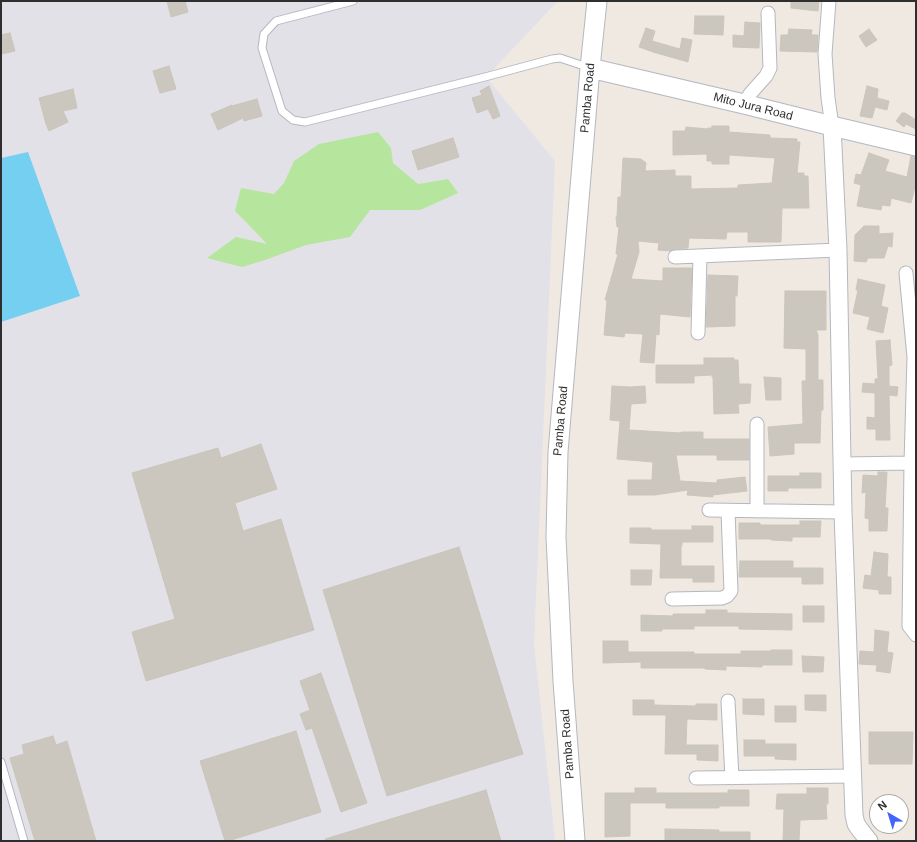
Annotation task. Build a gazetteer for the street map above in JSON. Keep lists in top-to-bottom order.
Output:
{
  "streets": {
    "main road": ["Pamba Road", "Mito Jura Road"]
  },
  "crossings": [
    ["Pamba Road", "Mito Jura Road"]
  ],
  "north": "top left"
}
